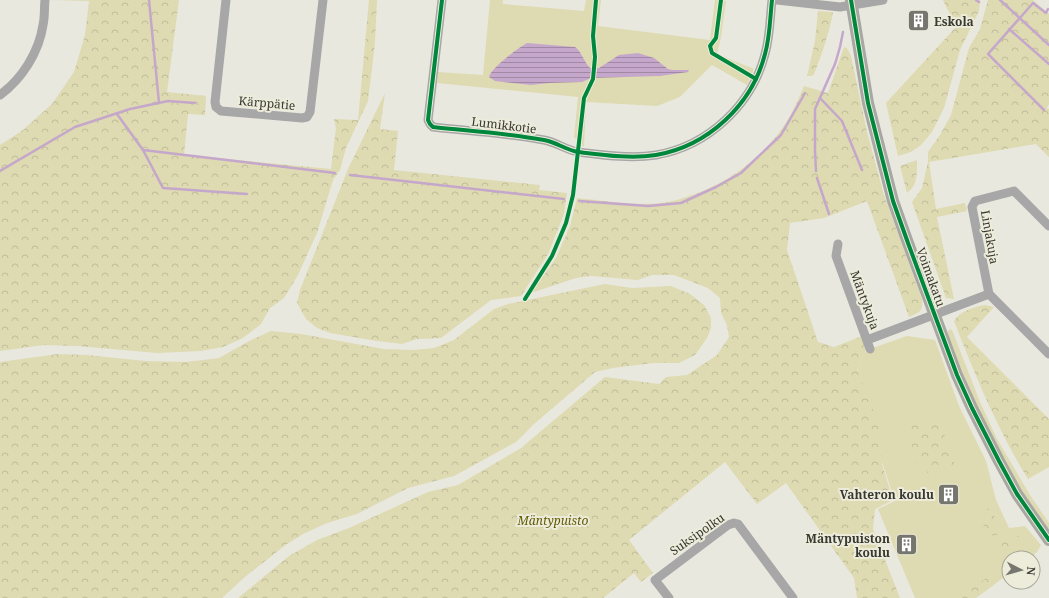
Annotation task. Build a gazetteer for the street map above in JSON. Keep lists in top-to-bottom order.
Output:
{
  "streets": {
    "street": [
      "Kärppätie",
      "Lumikkotie",
      "Linjakuja",
      "Voimakatu",
      "Mäntykuja",
      "Suksipolku"
    ]
  },
  "crossings": [
    ["Linjakuja", "Mäntykuja"],
    ["Voimakatu", "Mäntykuja"]
  ],
  "parks": ["Mäntypuisto"],
  "places": {
    "building": ["Eskola", "Vahteron koulu", "Mäntypuiston koulu"]
  },
  "north": "right"
}
